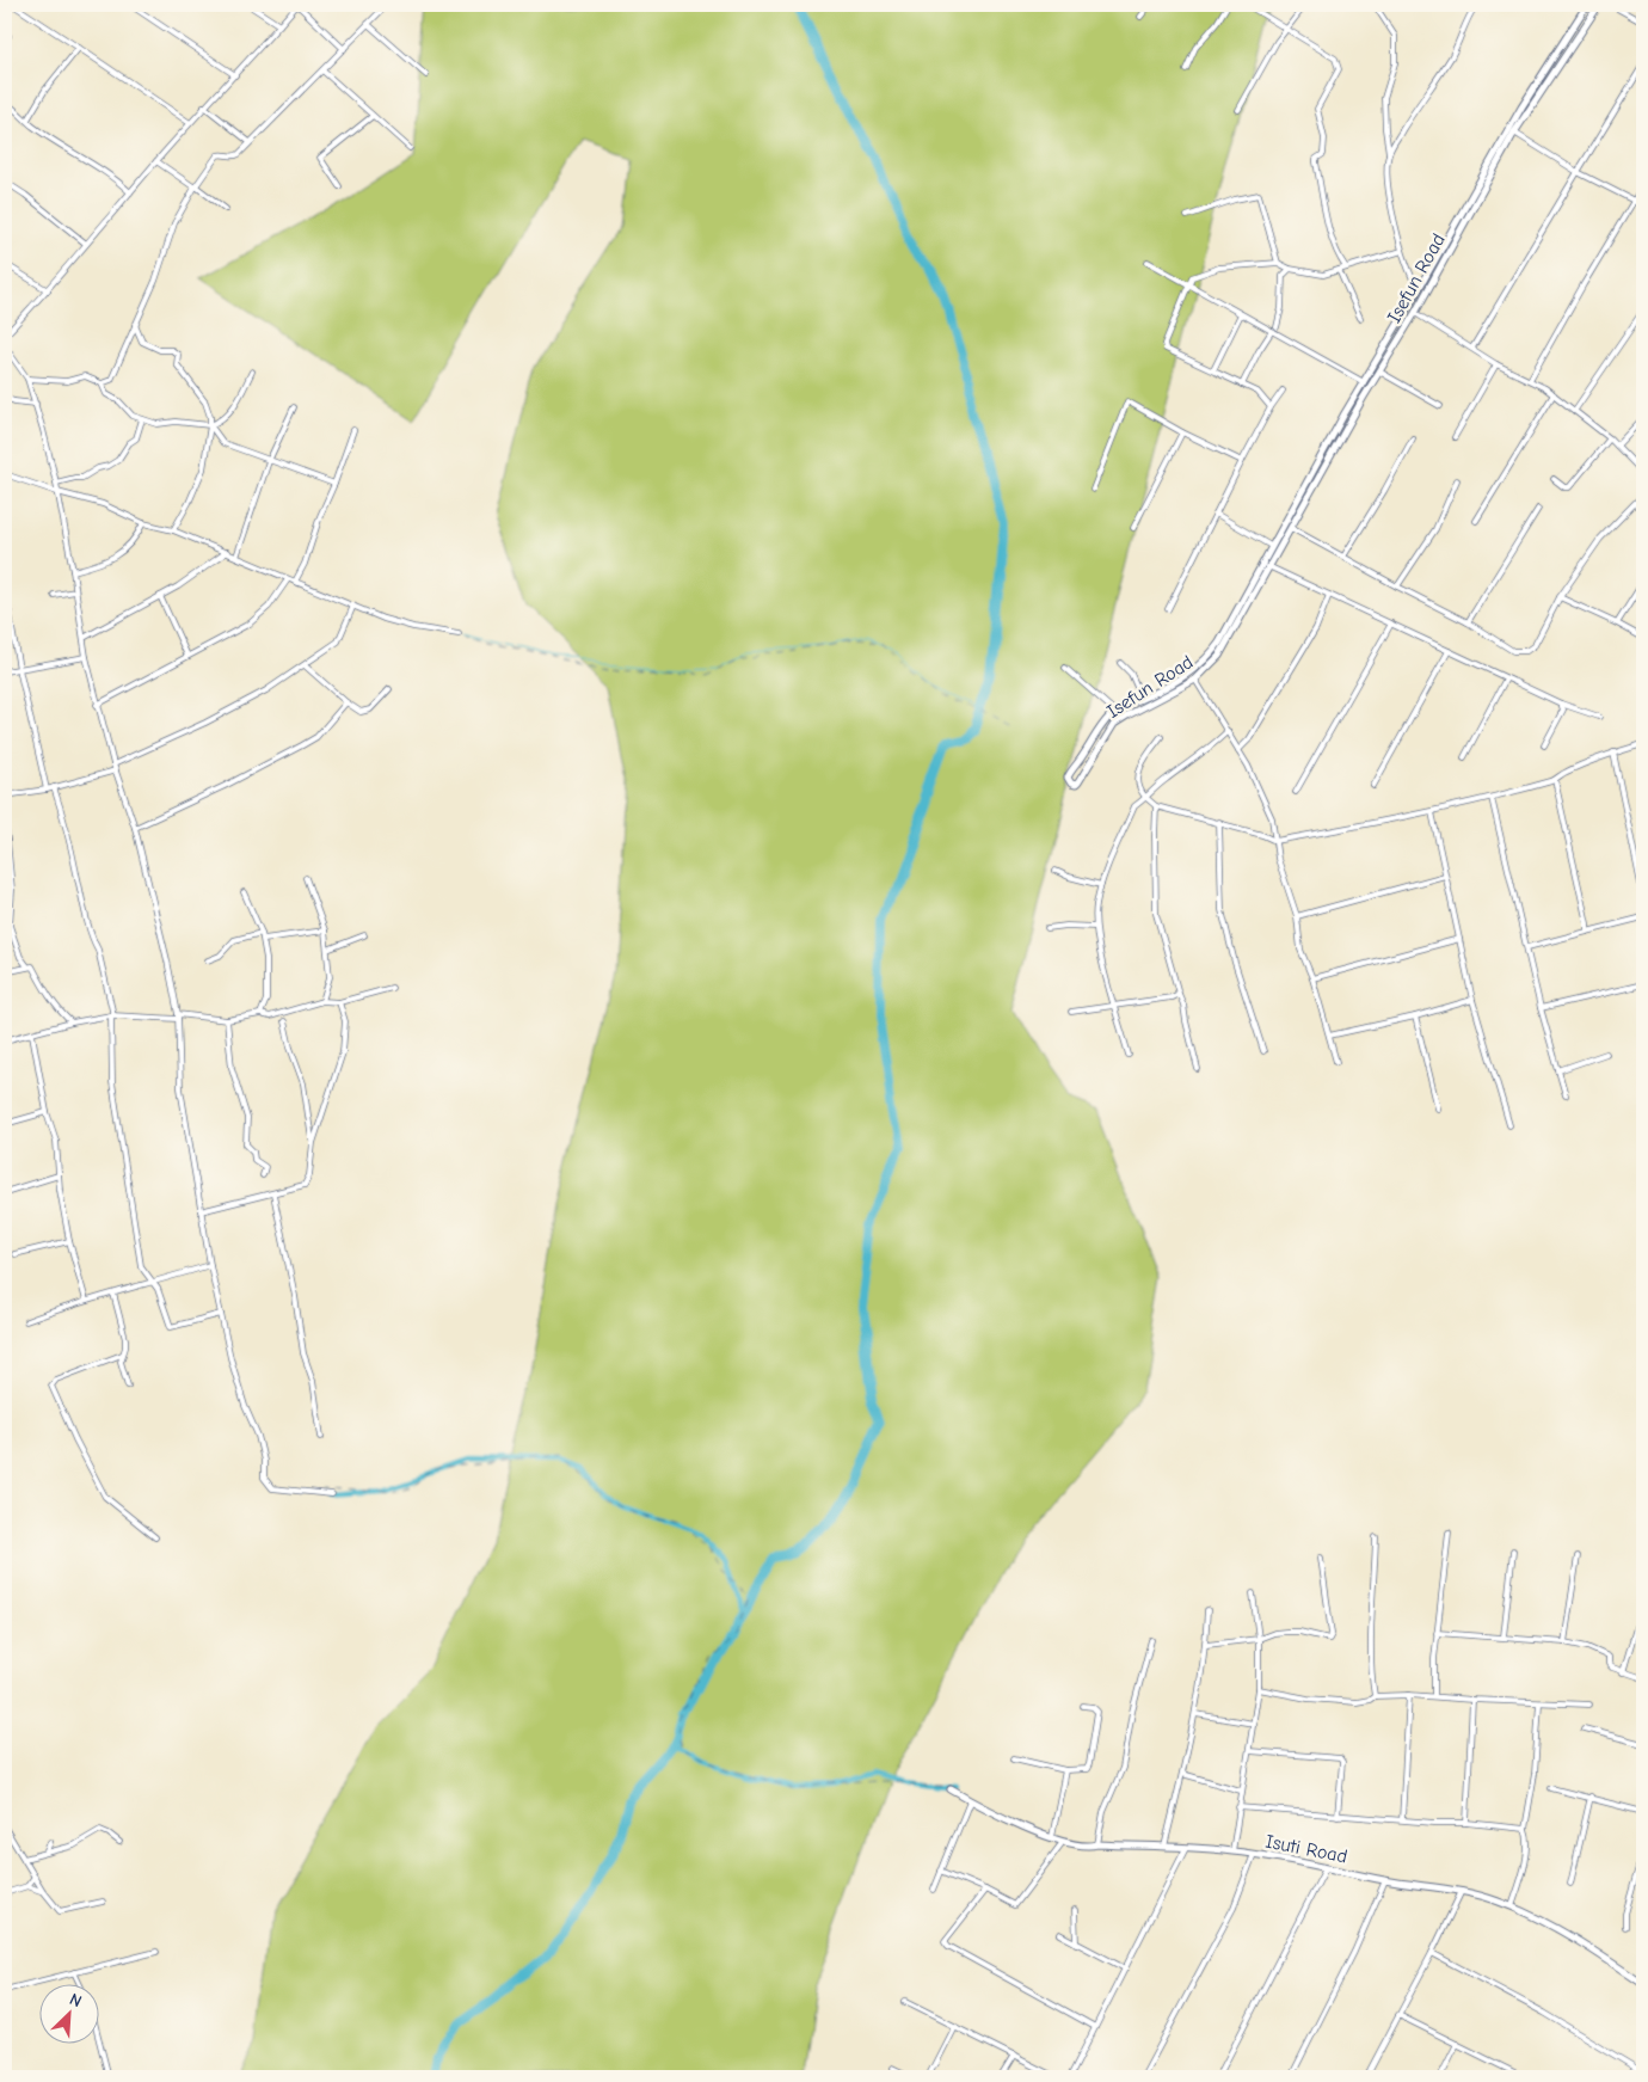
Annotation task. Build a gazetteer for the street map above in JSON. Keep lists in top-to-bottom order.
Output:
{
  "streets": {
    "street": ["Isefun Road", "Isuti Road"]
  },
  "north": "top right"
}
